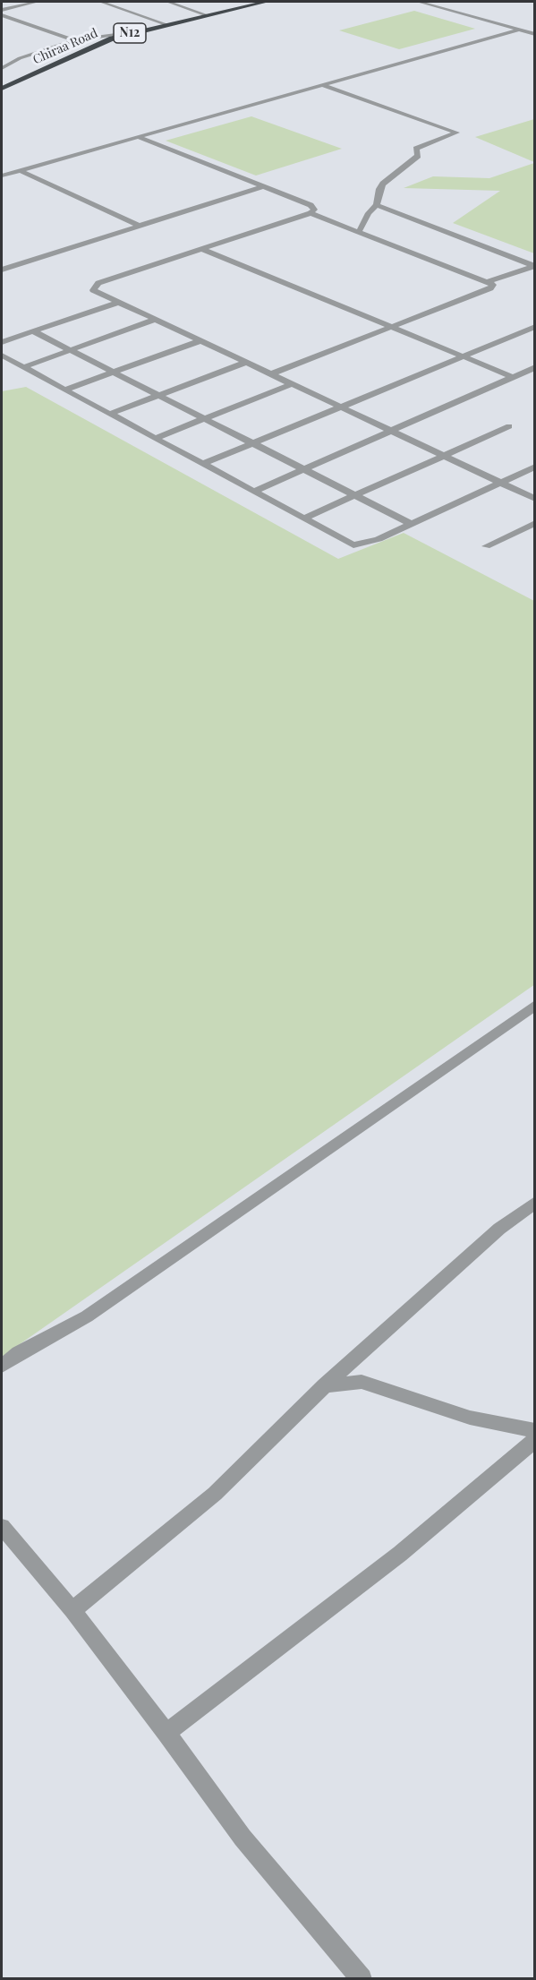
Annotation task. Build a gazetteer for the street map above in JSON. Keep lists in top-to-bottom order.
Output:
{
  "streets": {
    "highway": ["N12", "Chiraa Road"]
  }
}
